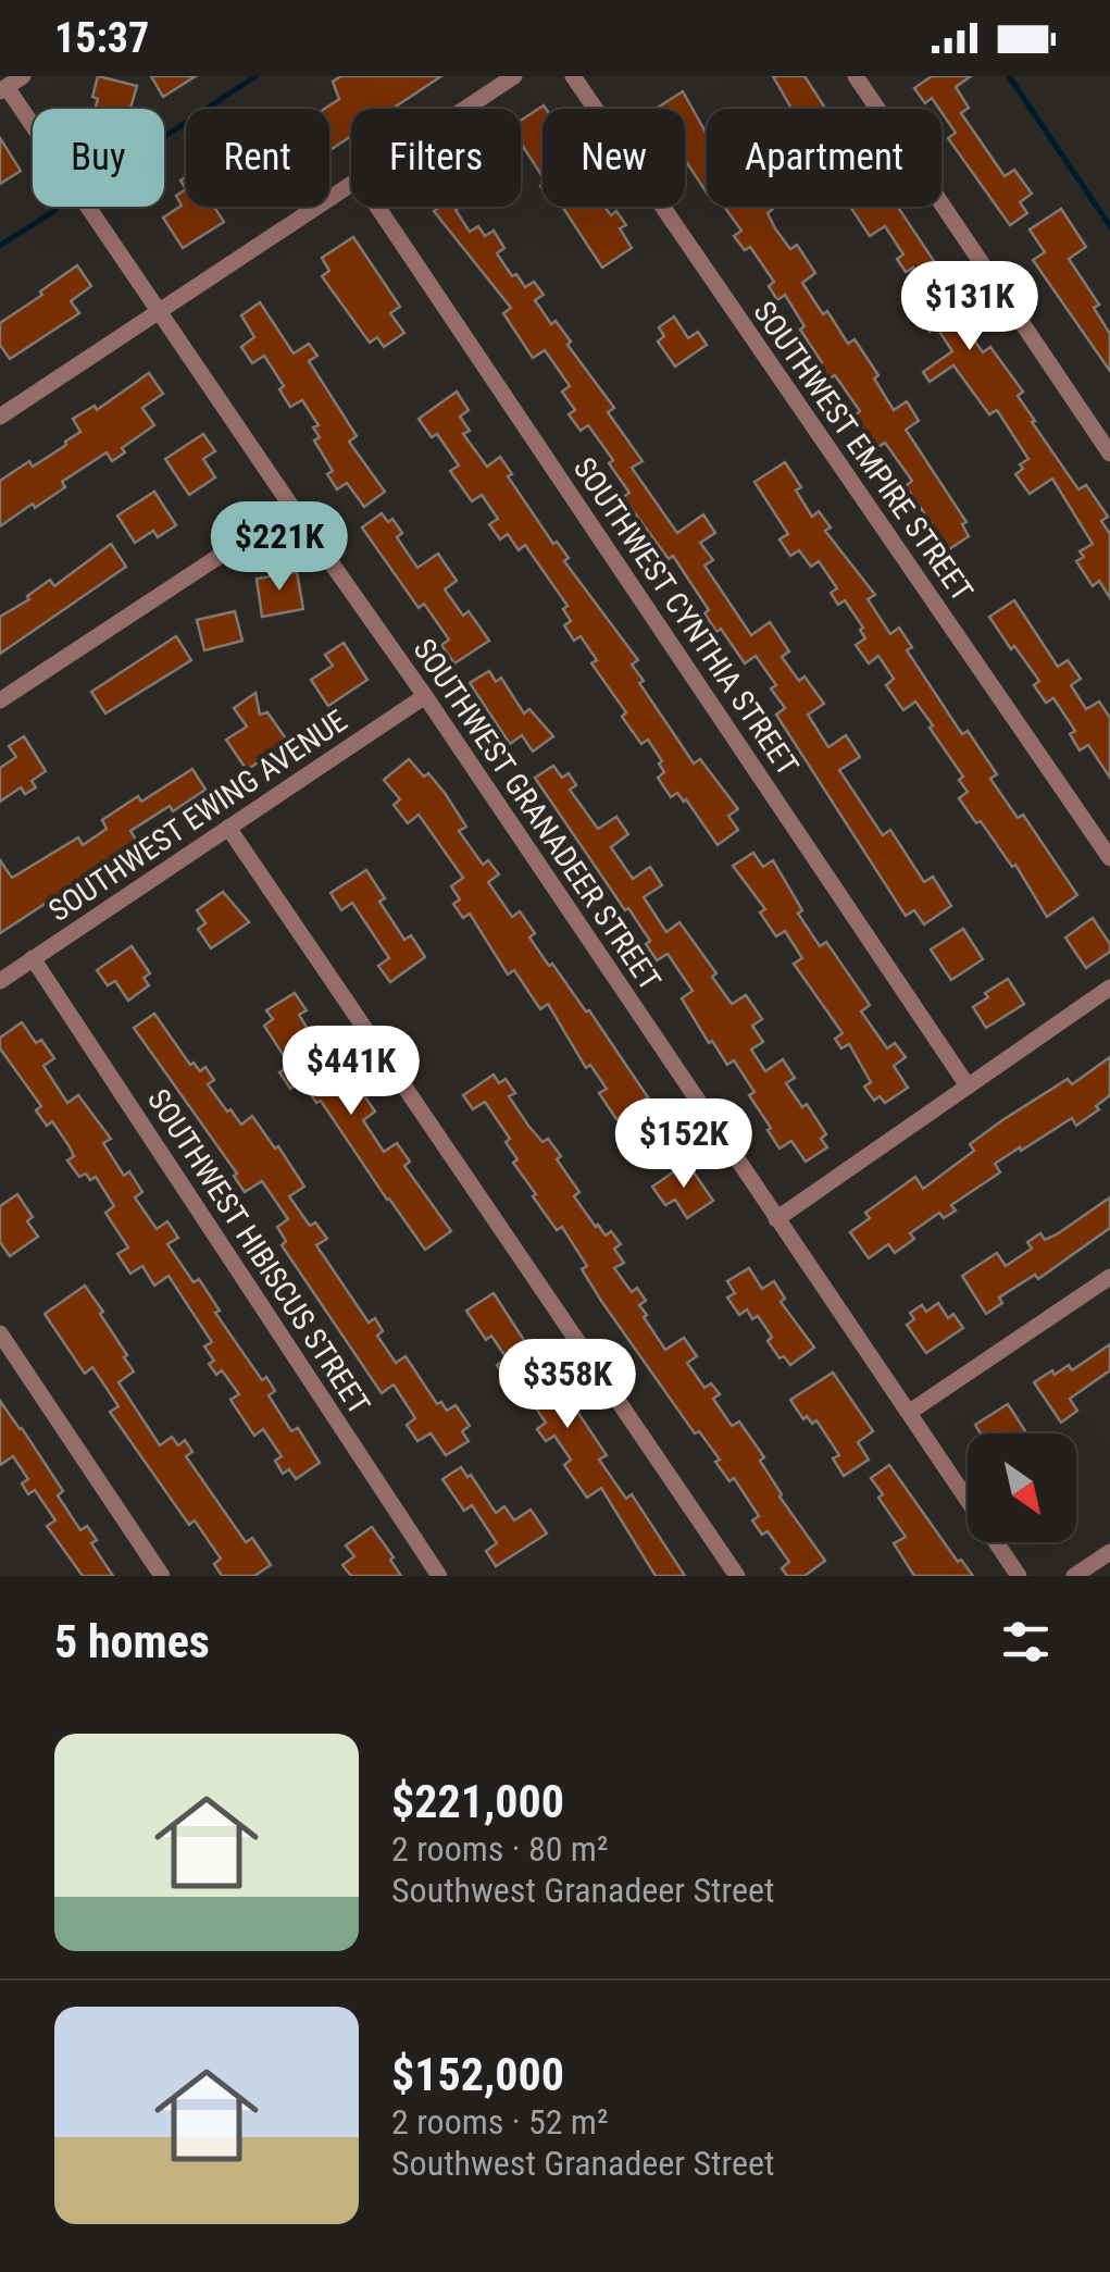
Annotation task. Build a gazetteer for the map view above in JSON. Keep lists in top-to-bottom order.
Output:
{
  "streets": {
    "street": [
      "SOUTHWEST EMPIRE STREET",
      "SOUTHWEST CYNTHIA STREET",
      "SOUTHWEST GRANADEER STREET",
      "SOUTHWEST EWING AVENUE",
      "SOUTHWEST HIBISCUS STREET"
    ]
  },
  "crossings": [
    ["SOUTHWEST GRANADEER STREET", "SOUTHWEST EWING AVENUE"],
    ["SOUTHWEST EWING AVENUE", "SOUTHWEST HIBISCUS STREET"]
  ],
  "north": "bottom right",
  "page": {
    "status": "15:37",
    "chip": [
      "Buy",
      "Rent",
      "Filters",
      "New",
      "Apartment"
    ],
    "price": [
      "$131K",
      "$221K",
      "$441K",
      "$152K",
      "$358K"
    ],
    "heading": "5 homes",
    "list": [
      {
        "name": "$221,000",
        "note": "2 rooms · 80 m² · Southwest Granadeer Street"
      },
      {
        "name": "$152,000",
        "note": "2 rooms · 52 m² · Southwest Granadeer Street"
      }
    ]
  }
}
